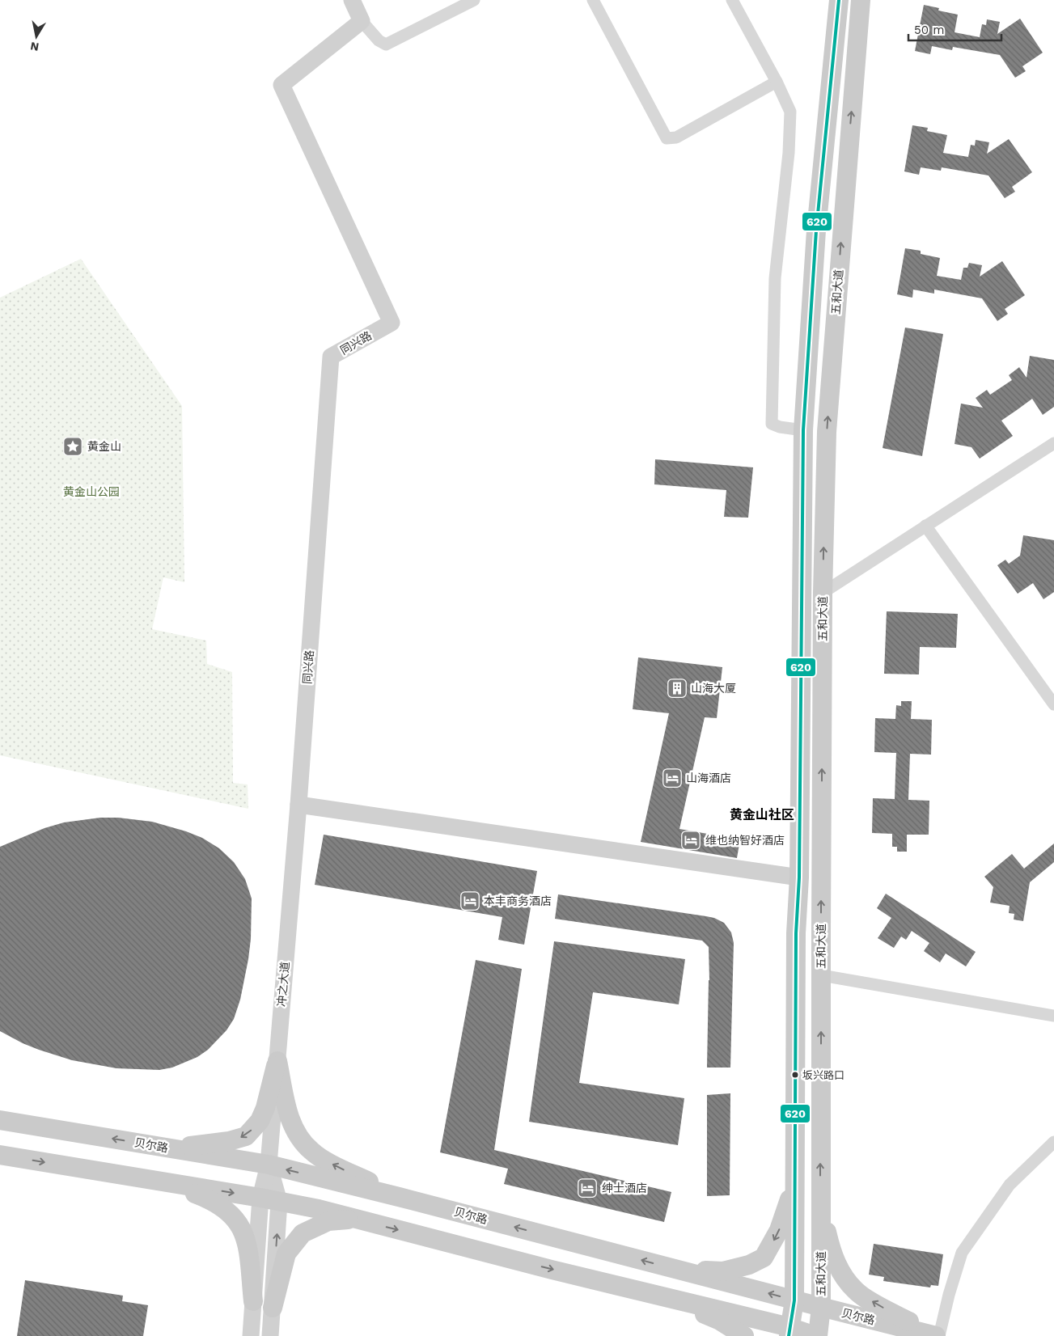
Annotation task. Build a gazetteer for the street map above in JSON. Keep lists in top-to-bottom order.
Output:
{
  "streets": {
    "main road": ["五和大道", "贝尔路"],
    "street": ["同兴路", "冲之大道"]
  },
  "crossings": [
    ["五和大道", "贝尔路"],
    ["同兴路", "冲之大道"],
    ["冲之大道", "贝尔路"]
  ],
  "districts": ["黄金山社区"],
  "parks": ["黄金山公园"],
  "places": {
    "place": ["黄金山"],
    "building": ["山海大厦"],
    "hotel": [
      "山海酒店",
      "维也纳智好酒店",
      "本丰商务酒店",
      "绅士酒店"
    ],
    "other": ["坂兴路口"]
  },
  "lines": ["transit line 620"],
  "scale_bar": "50 m",
  "north": "bottom"
}
